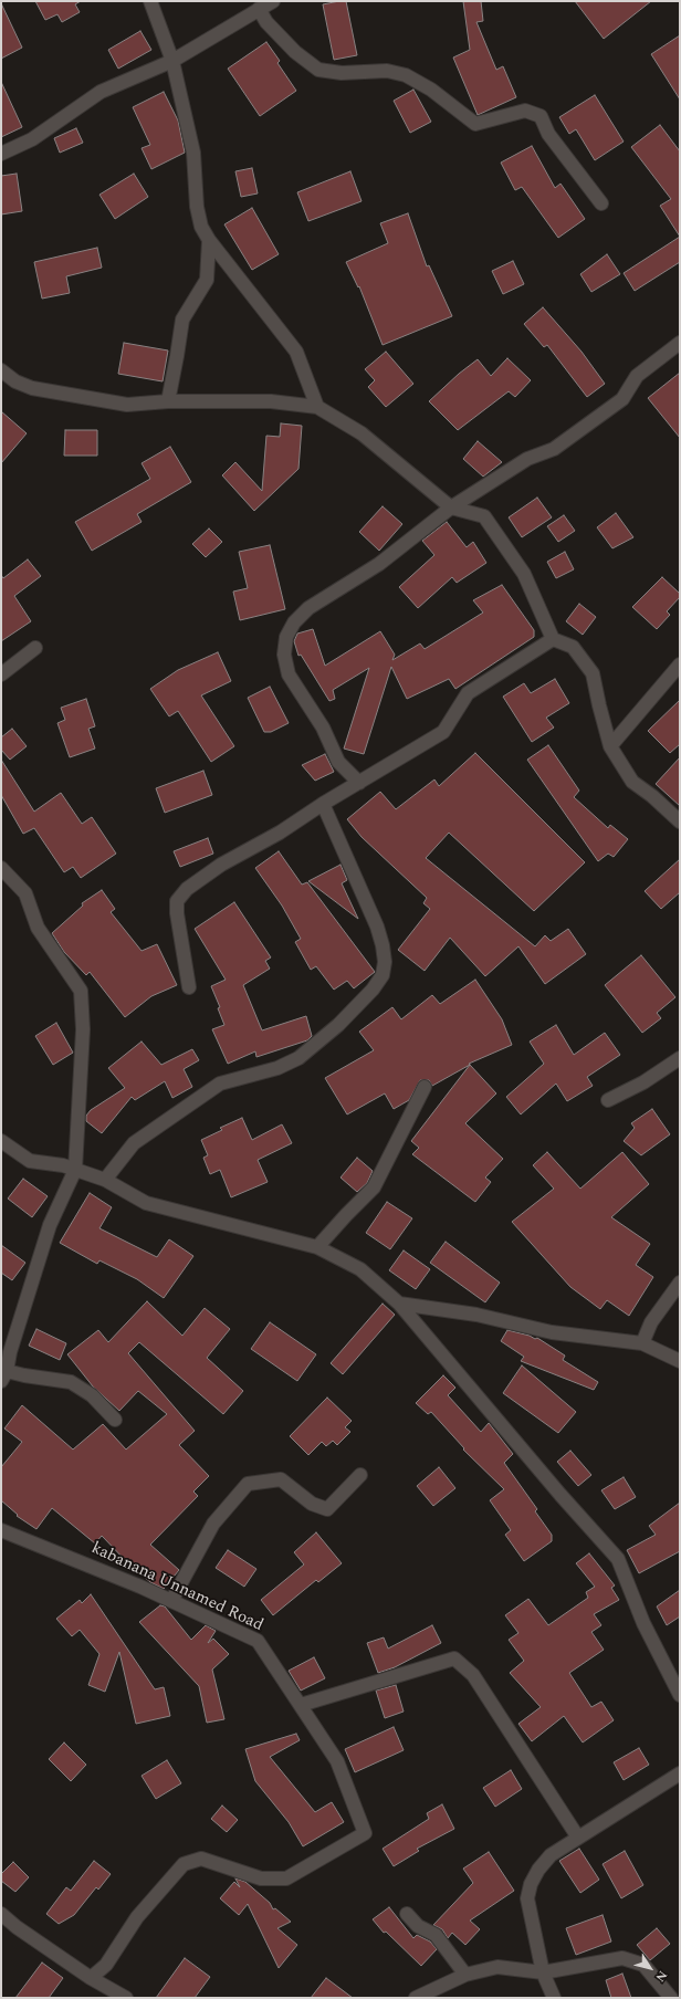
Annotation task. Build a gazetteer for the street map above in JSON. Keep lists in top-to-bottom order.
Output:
{
  "streets": {
    "street": ["kabanana Unnamed Road"]
  },
  "north": "bottom right"
}
